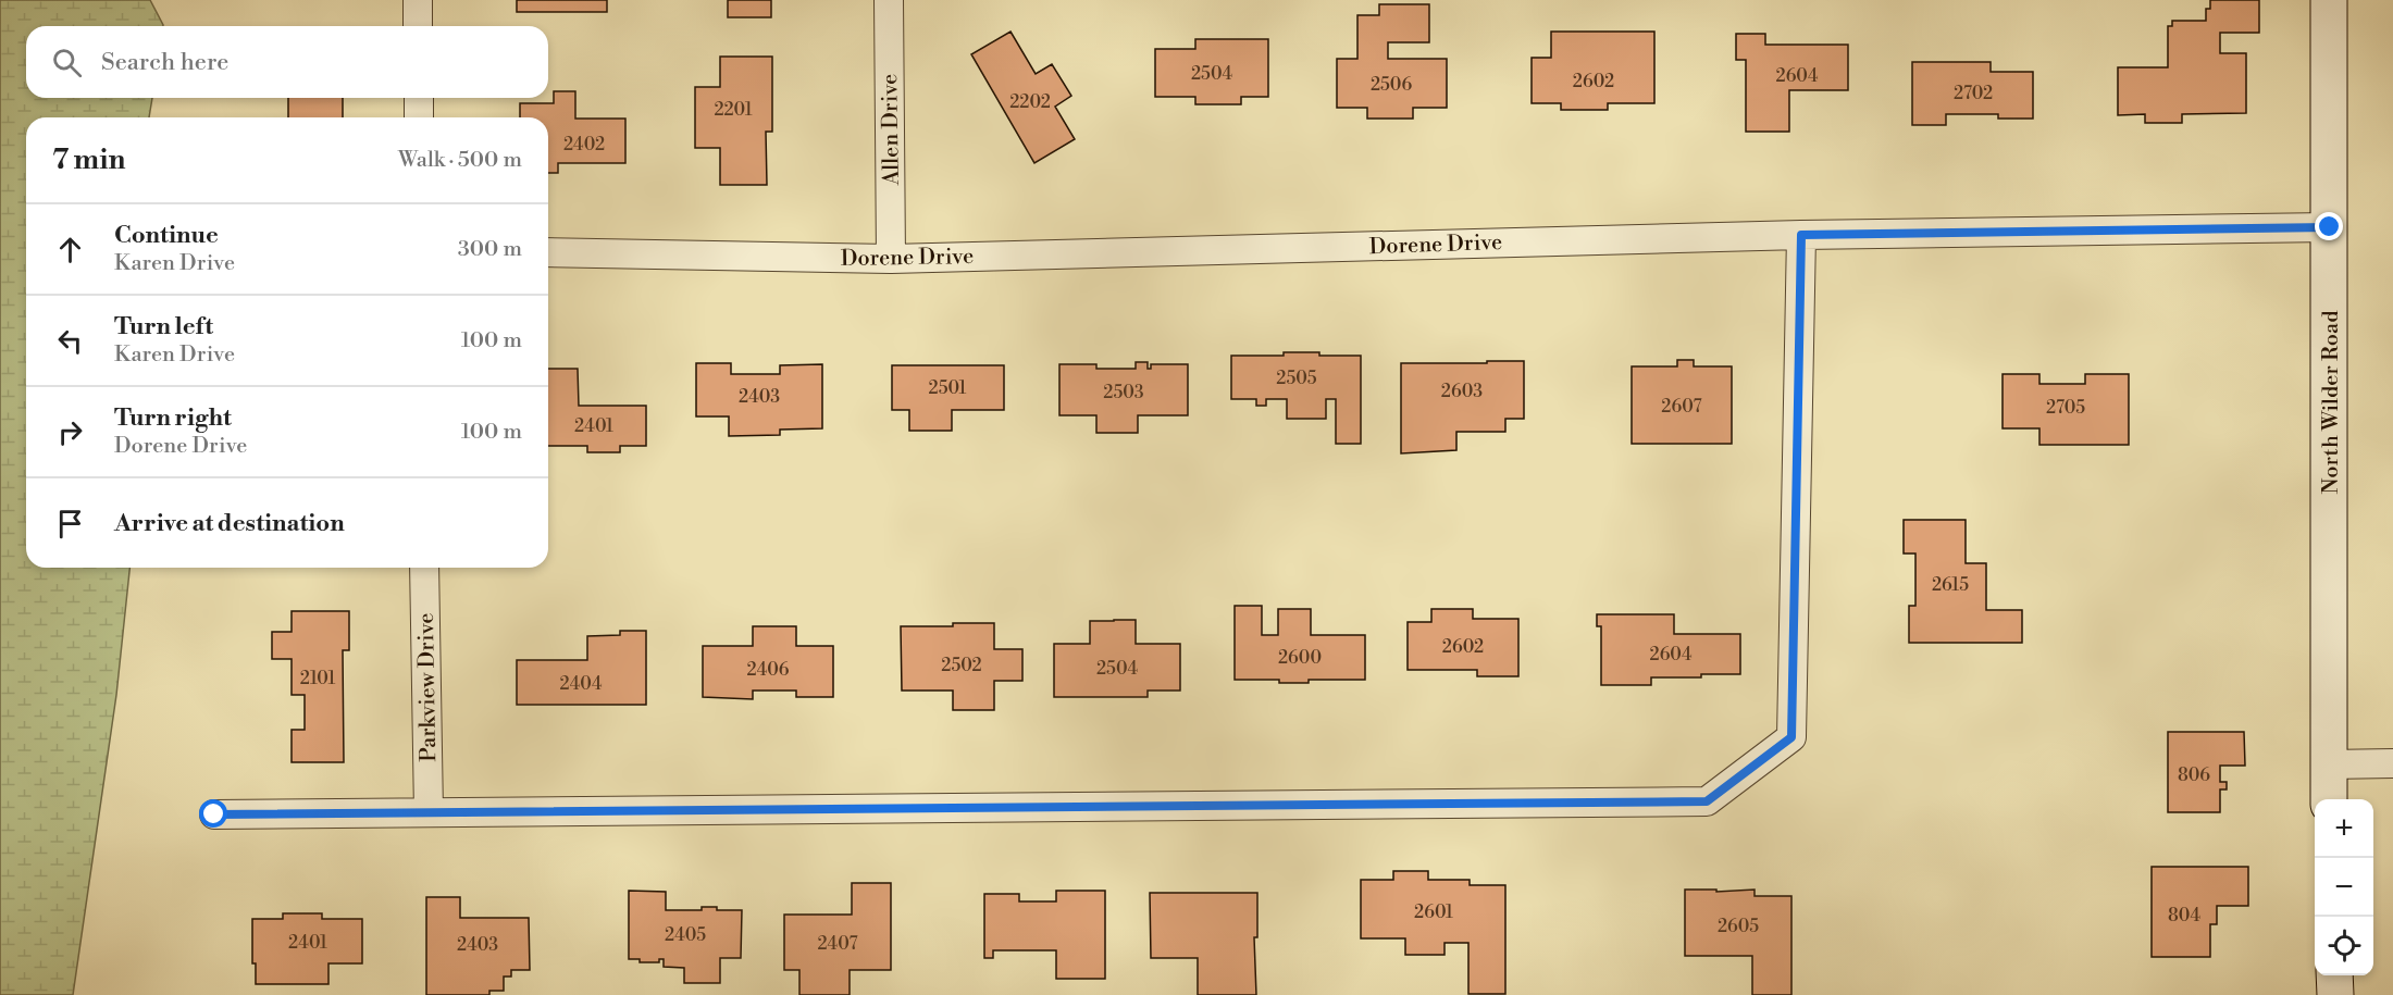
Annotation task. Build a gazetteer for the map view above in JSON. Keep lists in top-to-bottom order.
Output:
{
  "streets": {
    "street": [
      "Allen Drive",
      "Dorene Drive",
      "North Wilder Road",
      "Parkview Drive"
    ]
  },
  "crossings": [
    ["Allen Drive", "Dorene Drive"],
    ["Dorene Drive", "North Wilder Road"]
  ],
  "house_numbers": [
    "2504",
    "2604",
    "2602",
    "2506",
    "2702",
    "2202",
    "2201",
    "2402",
    "2505",
    "2501",
    "2603",
    "2503",
    "2403",
    "2607",
    "2705",
    "2401",
    "2615",
    "2602",
    "2604",
    "2600",
    "2502",
    "2504",
    "2406",
    "2101",
    "2404",
    "806",
    "2601",
    "804",
    "2605",
    "2405",
    "2401",
    "2407",
    "2403"
  ],
  "page": {
    "search": "Search here",
    "heading": ["7 min", "Walk · 500 m"],
    "list": [
      ["Continue", "Karen Drive", "300 m"],
      ["Turn left", "Karen Drive", "100 m"],
      ["Turn right", "Dorene Drive", "100 m"],
      "Arrive at destination"
    ],
    "map_buttons": ["+", "−"]
  }
}
